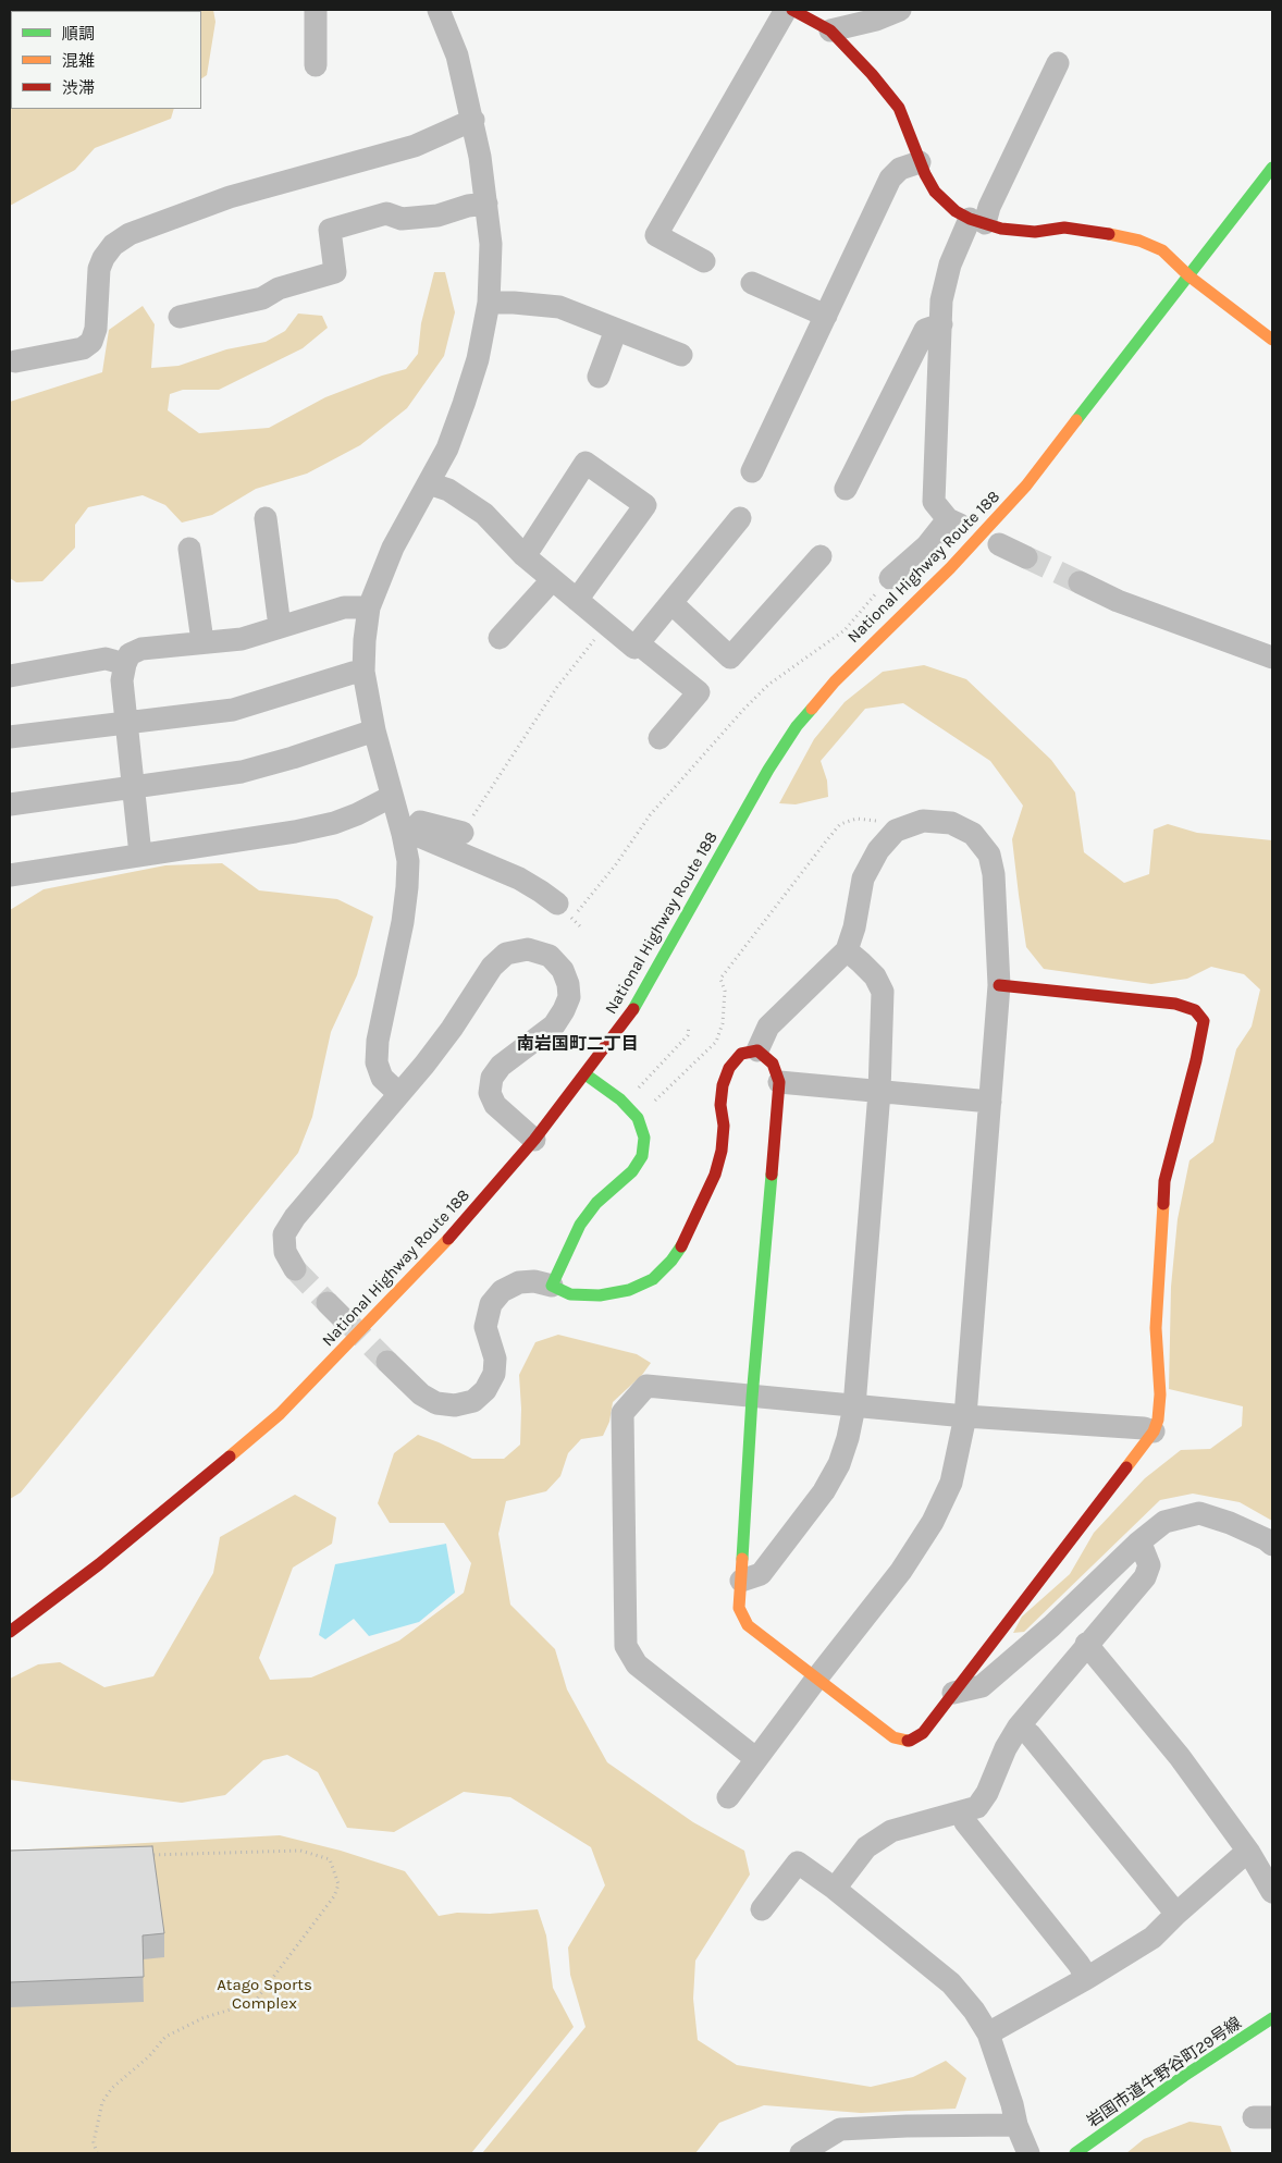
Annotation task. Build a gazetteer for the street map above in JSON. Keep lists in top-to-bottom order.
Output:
{
  "streets": {
    "main road": ["National Highway Route 188", "岩国市道牛野谷町29号線"]
  },
  "districts": ["南岩国町二丁目"],
  "parks": ["Atago Sports Complex"],
  "legend": ["順調", "混雑", "渋滞"]
}
